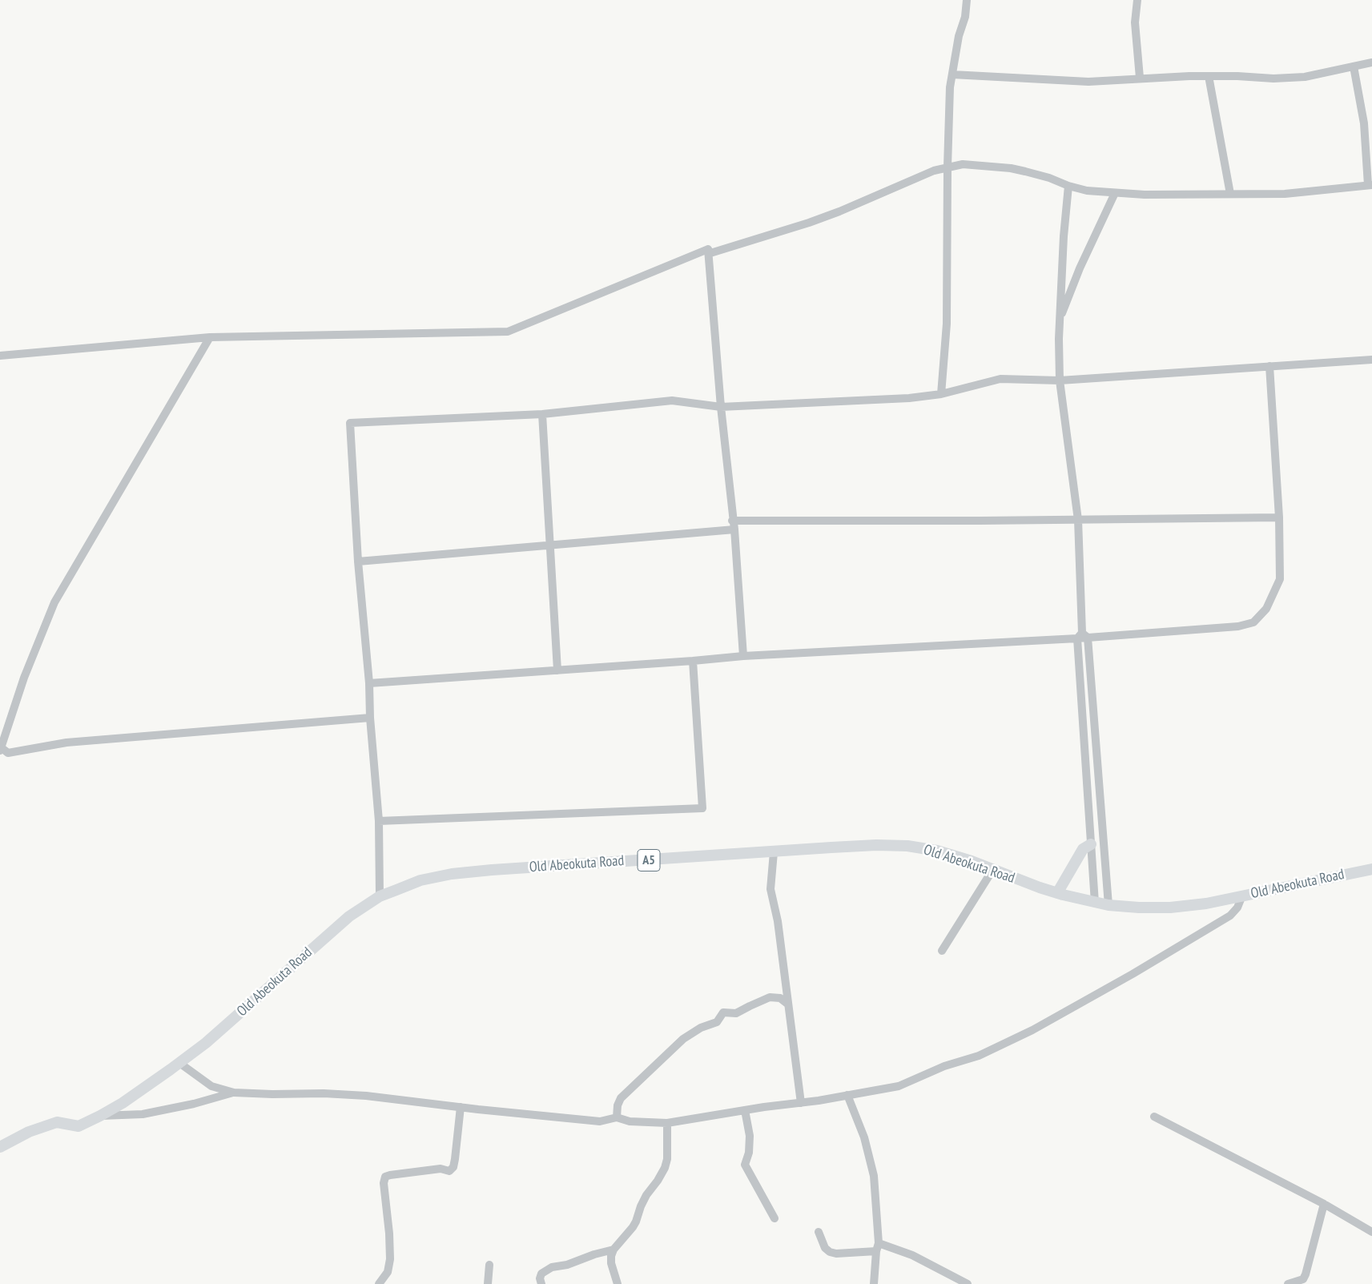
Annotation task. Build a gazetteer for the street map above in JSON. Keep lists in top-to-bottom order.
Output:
{
  "streets": {
    "highway": ["A5", "Old Abeokuta Road"]
  }
}
